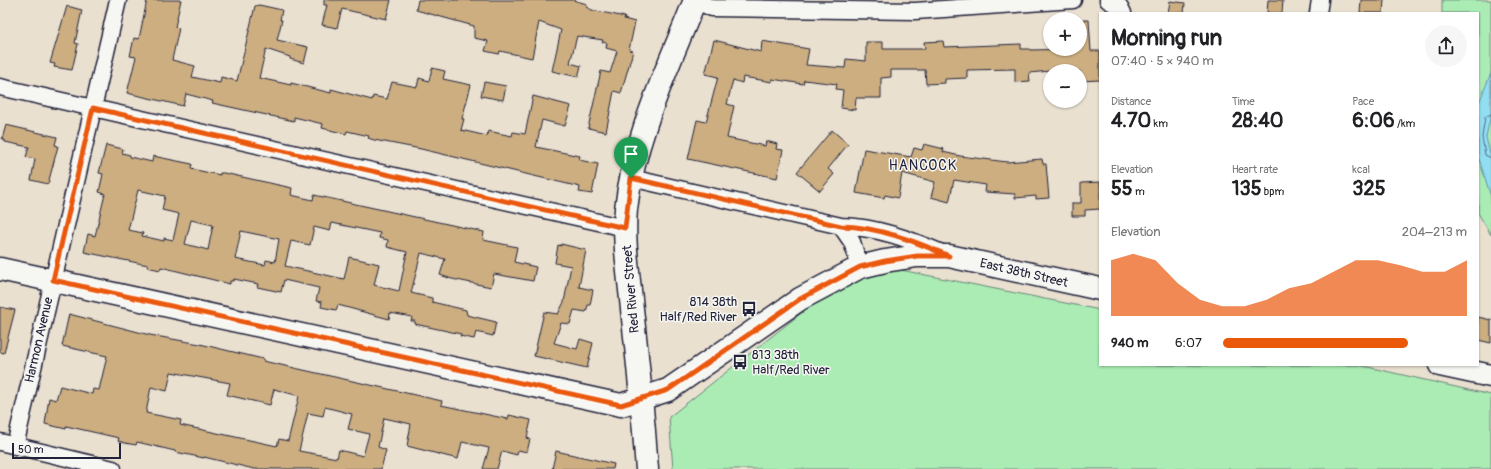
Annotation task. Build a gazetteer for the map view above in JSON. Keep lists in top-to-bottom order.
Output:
{
  "streets": {
    "street": ["East 38th Street", "Red River Street", "Harmon Avenue"]
  },
  "crossings": [
    ["East 38th Street", "Red River Street"],
    ["East 38th Street", "Harmon Avenue"]
  ],
  "districts": ["HANCOCK"],
  "places": {
    "bus stop": ["814 38th Half/Red River", "813 38th Half/Red River"]
  },
  "scale_bar": "50 m",
  "page": {
    "map_buttons": ["+", "−"],
    "heading": ["Morning run", "07:40 · 5 × 940 m"],
    "stats": [
      ["Distance", "4.70 km"],
      ["Time", "28:40"],
      ["Pace", "6:06 /km"],
      ["Elevation", "55 m"],
      ["Heart rate", "135 bpm"],
      ["kcal", "325"]
    ],
    "chart": ["Elevation", "204–213 m"],
    "list": [
      {
        "name": "940 m",
        "note": "6:07"
      }
    ],
    "scale": "50 m"
  }
}
